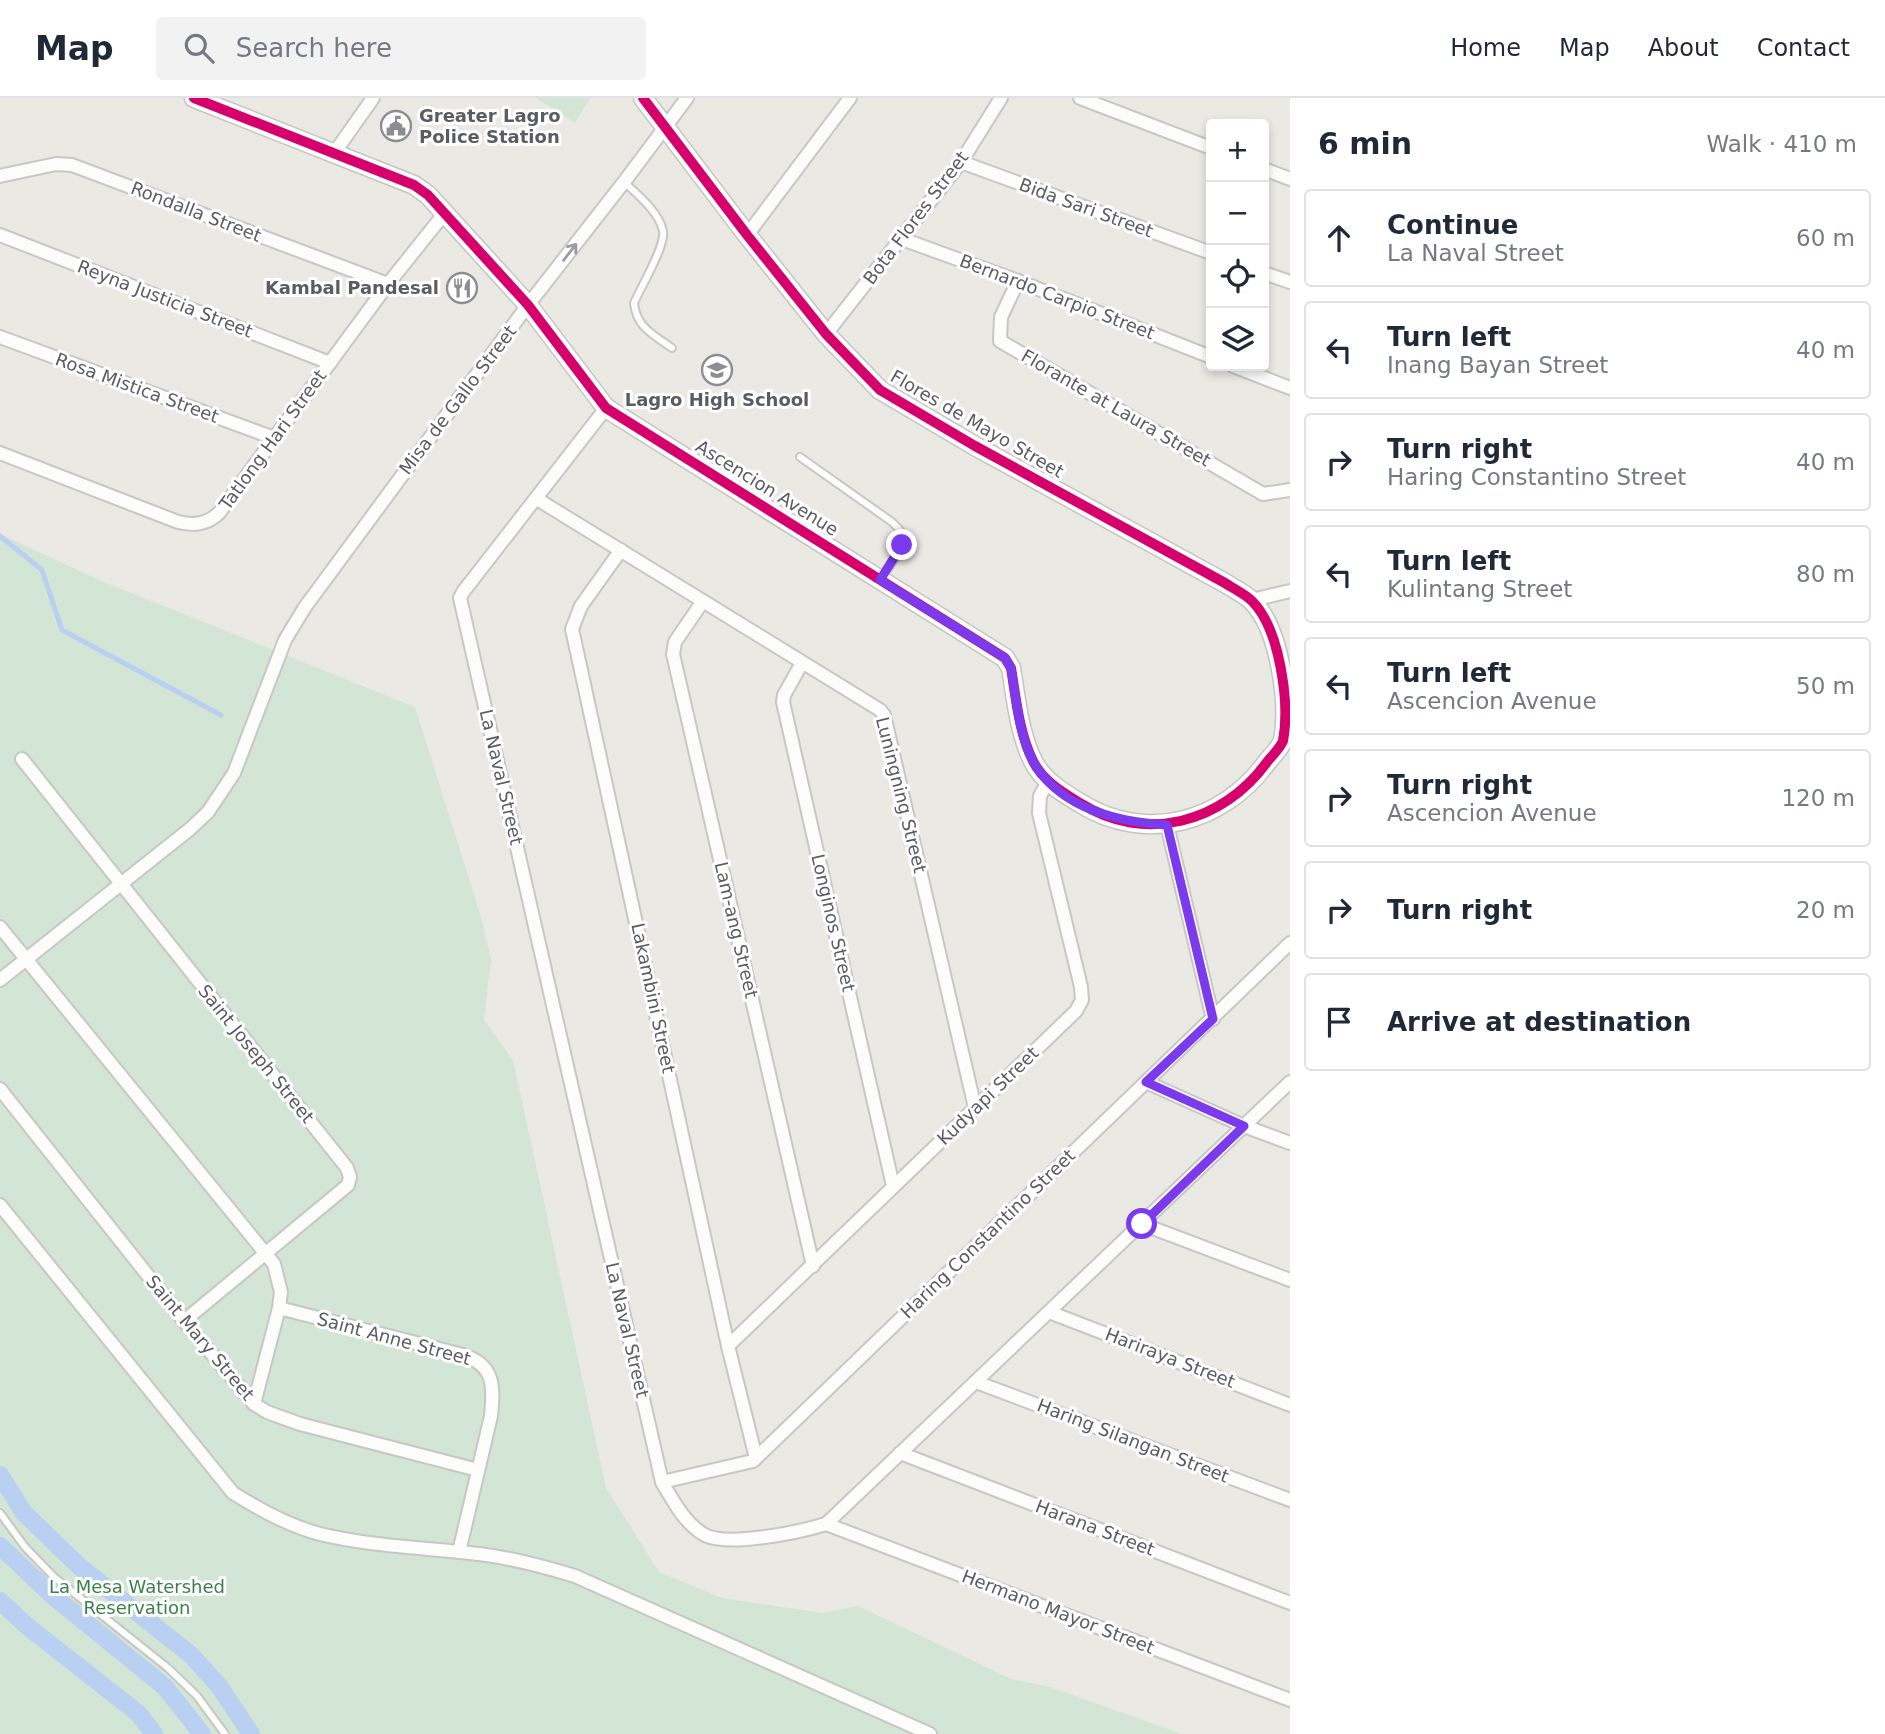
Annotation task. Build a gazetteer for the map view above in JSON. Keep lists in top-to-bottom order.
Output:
{
  "streets": {
    "street": [
      "Bida Sari Street",
      "Rondalla Street",
      "Bota Flores Street",
      "Bernardo Carpio Street",
      "Reyna Justicia Street",
      "Rosa Mistica Street",
      "Misa de Gallo Street",
      "Florante at Laura Street",
      "Flores de Mayo Street",
      "Tatlong Hari Street",
      "Ascencion Avenue",
      "La Naval Street",
      "Luningning Street",
      "Longinos Street",
      "Lam-ang Street",
      "Lakambini Street",
      "Saint Joseph Street",
      "Kudyapi Street",
      "Haring Constantino Street",
      "Saint Mary Street",
      "Saint Anne Street",
      "Hariraya Street",
      "Haring Silangan Street",
      "Harana Street",
      "Hermano Mayor Street"
    ]
  },
  "crossings": [
    ["Bida Sari Street", "Bota Flores Street"],
    ["Rondalla Street", "Tatlong Hari Street"],
    ["Bota Flores Street", "Bernardo Carpio Street"],
    ["Bota Flores Street", "Flores de Mayo Street"],
    ["Bernardo Carpio Street", "Florante at Laura Street"],
    ["Reyna Justicia Street", "Tatlong Hari Street"],
    ["Rosa Mistica Street", "Tatlong Hari Street"],
    ["Misa de Gallo Street", "Flores de Mayo Street"],
    ["Misa de Gallo Street", "Ascencion Avenue"],
    ["Misa de Gallo Street", "Saint Joseph Street"],
    ["Flores de Mayo Street", "Ascencion Avenue"],
    ["Tatlong Hari Street", "Ascencion Avenue"],
    ["Ascencion Avenue", "La Naval Street"],
    ["Ascencion Avenue", "Kudyapi Street"],
    ["La Naval Street", "Luningning Street"],
    ["La Naval Street", "Haring Constantino Street"],
    ["La Naval Street", "Hariraya Street"],
    ["La Naval Street", "Haring Silangan Street"],
    ["La Naval Street", "Harana Street"],
    ["La Naval Street", "Hermano Mayor Street"],
    ["Luningning Street", "Longinos Street"],
    ["Luningning Street", "Lam-ang Street"],
    ["Luningning Street", "Lakambini Street"],
    ["Luningning Street", "Kudyapi Street"],
    ["Longinos Street", "Kudyapi Street"],
    ["Lam-ang Street", "Kudyapi Street"],
    ["Lakambini Street", "Kudyapi Street"],
    ["Lakambini Street", "Haring Constantino Street"],
    ["Saint Joseph Street", "Saint Mary Street"],
    ["Saint Mary Street", "Saint Anne Street"]
  ],
  "parks": ["La Mesa Watershed Reservation"],
  "places": {
    "public building": ["Greater Lagro Police Station"],
    "restaurant": ["Kambal Pandesal"],
    "school or university": ["Lagro High School"]
  },
  "page": {
    "header": "Map",
    "search": "Search here",
    "nav": [
      "Home",
      "Map",
      "About",
      "Contact"
    ],
    "heading": ["6 min", "Walk · 410 m"],
    "map_buttons": ["+", "−"],
    "list": [
      ["Continue", "La Naval Street", "60 m"],
      ["Turn left", "Inang Bayan Street", "40 m"],
      ["Turn right", "Haring Constantino Street", "40 m"],
      ["Turn left", "Kulintang Street", "80 m"],
      ["Turn left", "Ascencion Avenue", "50 m"],
      ["Turn right", "Ascencion Avenue", "120 m"],
      ["Turn right", "20 m"],
      "Arrive at destination"
    ]
  }
}
